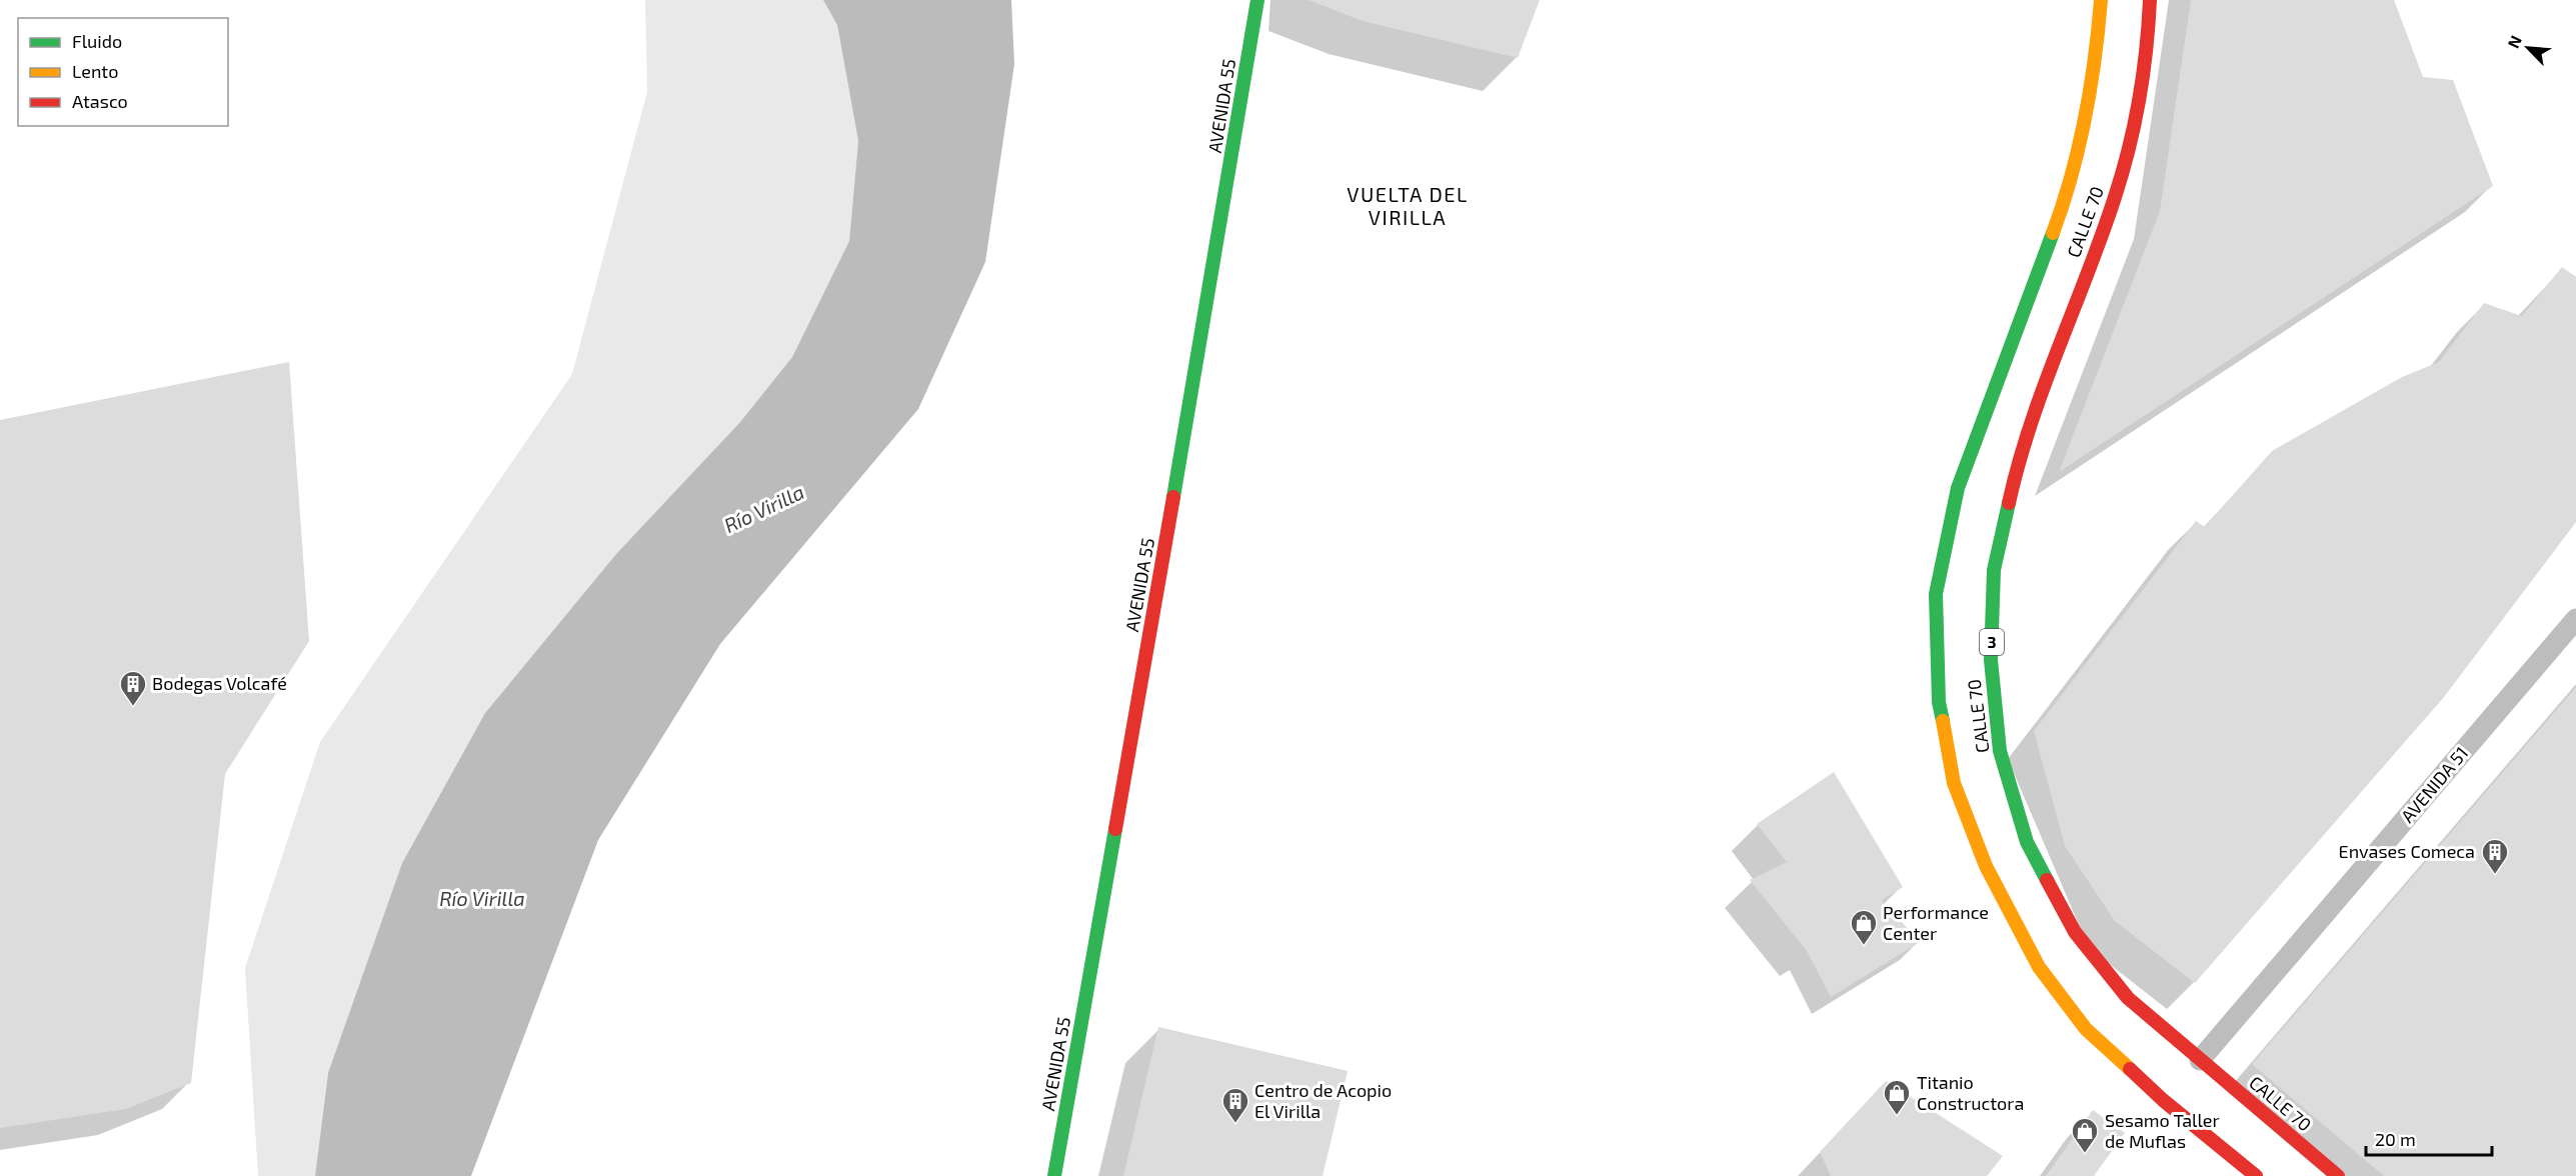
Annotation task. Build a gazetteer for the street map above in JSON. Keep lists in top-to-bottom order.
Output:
{
  "streets": {
    "main road": ["AVENIDA 55", "CALLE 70", "3"],
    "lane": ["AVENIDA 51"]
  },
  "crossings": [
    ["CALLE 70", "AVENIDA 51"]
  ],
  "districts": ["VUELTA DEL VIRILLA"],
  "water": ["Río Virilla"],
  "places": {
    "building": ["Bodegas Volcafé", "Envases Comeca", "Centro de Acopio El Virilla"],
    "shop": ["Performance Center", "Titanio Constructora", "Sesamo Taller de Muflas"]
  },
  "legend": ["Fluido", "Lento", "Atasco"],
  "scale_bar": "20 m",
  "north": "top left"
}
